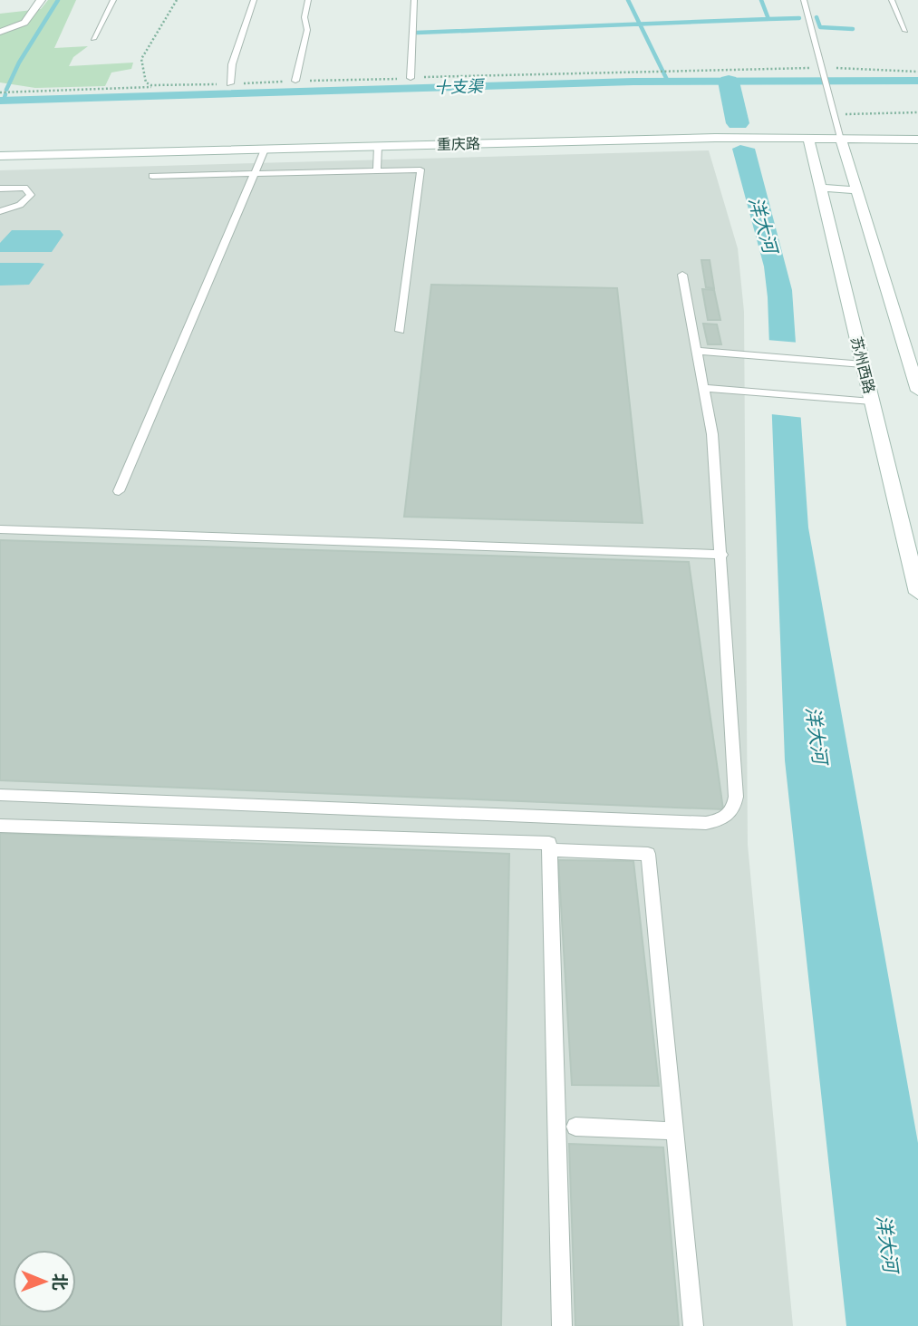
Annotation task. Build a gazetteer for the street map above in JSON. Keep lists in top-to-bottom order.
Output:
{
  "streets": {
    "main road": ["重庆路", "苏州西路"]
  },
  "crossings": [
    ["重庆路", "苏州西路"]
  ],
  "water": ["十支渠", "洋大河"],
  "north": "right"
}
